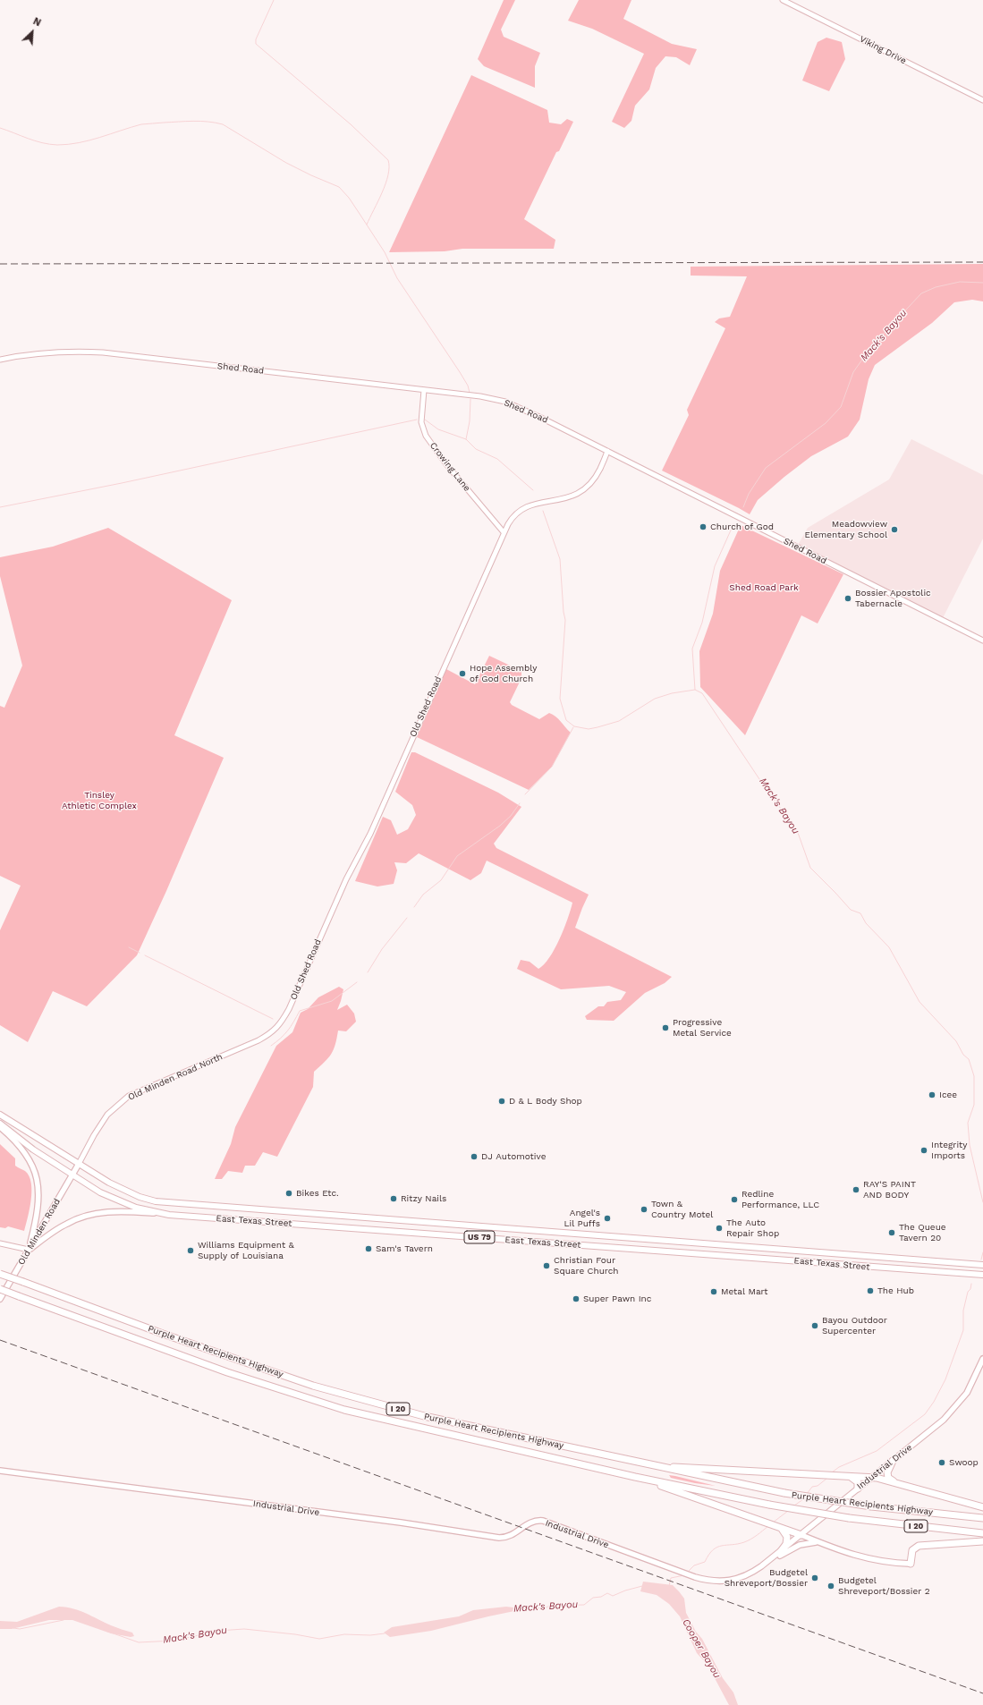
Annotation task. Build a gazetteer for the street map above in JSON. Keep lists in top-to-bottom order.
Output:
{
  "streets": {
    "highway": ["Purple Heart Recipients Highway", "I 20"],
    "main road": [
      "East Texas Street",
      "Old Minden Road",
      "US 79",
      "Industrial Drive"
    ],
    "street": [
      "Viking Drive",
      "Shed Road",
      "Crowing Lane",
      "Old Shed Road",
      "Old Minden Road North"
    ]
  },
  "crossings": [
    ["Shed Road", "Crowing Lane"],
    ["Shed Road", "Old Shed Road"],
    ["Crowing Lane", "Old Shed Road"],
    ["Old Shed Road", "Old Minden Road North"],
    ["Old Minden Road North", "East Texas Street"],
    ["Old Minden Road North", "Old Minden Road"],
    ["East Texas Street", "Old Minden Road"]
  ],
  "water": ["Mack's Bayou", "Cooper Bayou"],
  "parks": ["Shed Road Park", "Tinsley Athletic Complex"],
  "places": [
    "Church of God",
    "Meadowview Elementary School",
    "Bossier Apostolic Tabernacle",
    "Hope Assembly of God Church",
    "Progressive Metal Service",
    "Icee",
    "D & L Body Shop",
    "Integrity Imports",
    "DJ Automotive",
    "RAY'S PAINT AND BODY",
    "Bikes Etc.",
    "Ritzy Nails",
    "Redline Performance, LLC",
    "Town & Country Motel",
    "Angel's Lil Puffs",
    "The Auto Repair Shop",
    "The Queue Tavern 20",
    "Sam's Tavern",
    "Williams Equipment & Supply of Louisiana",
    "Christian Four Square Church",
    "The Hub",
    "Metal Mart",
    "Super Pawn Inc",
    "Bayou Outdoor Supercenter",
    "Swoop",
    "Budgetel Shreveport/Bossier",
    "Budgetel Shreveport/Bossier 2"
  ],
  "north": "top right"
}
